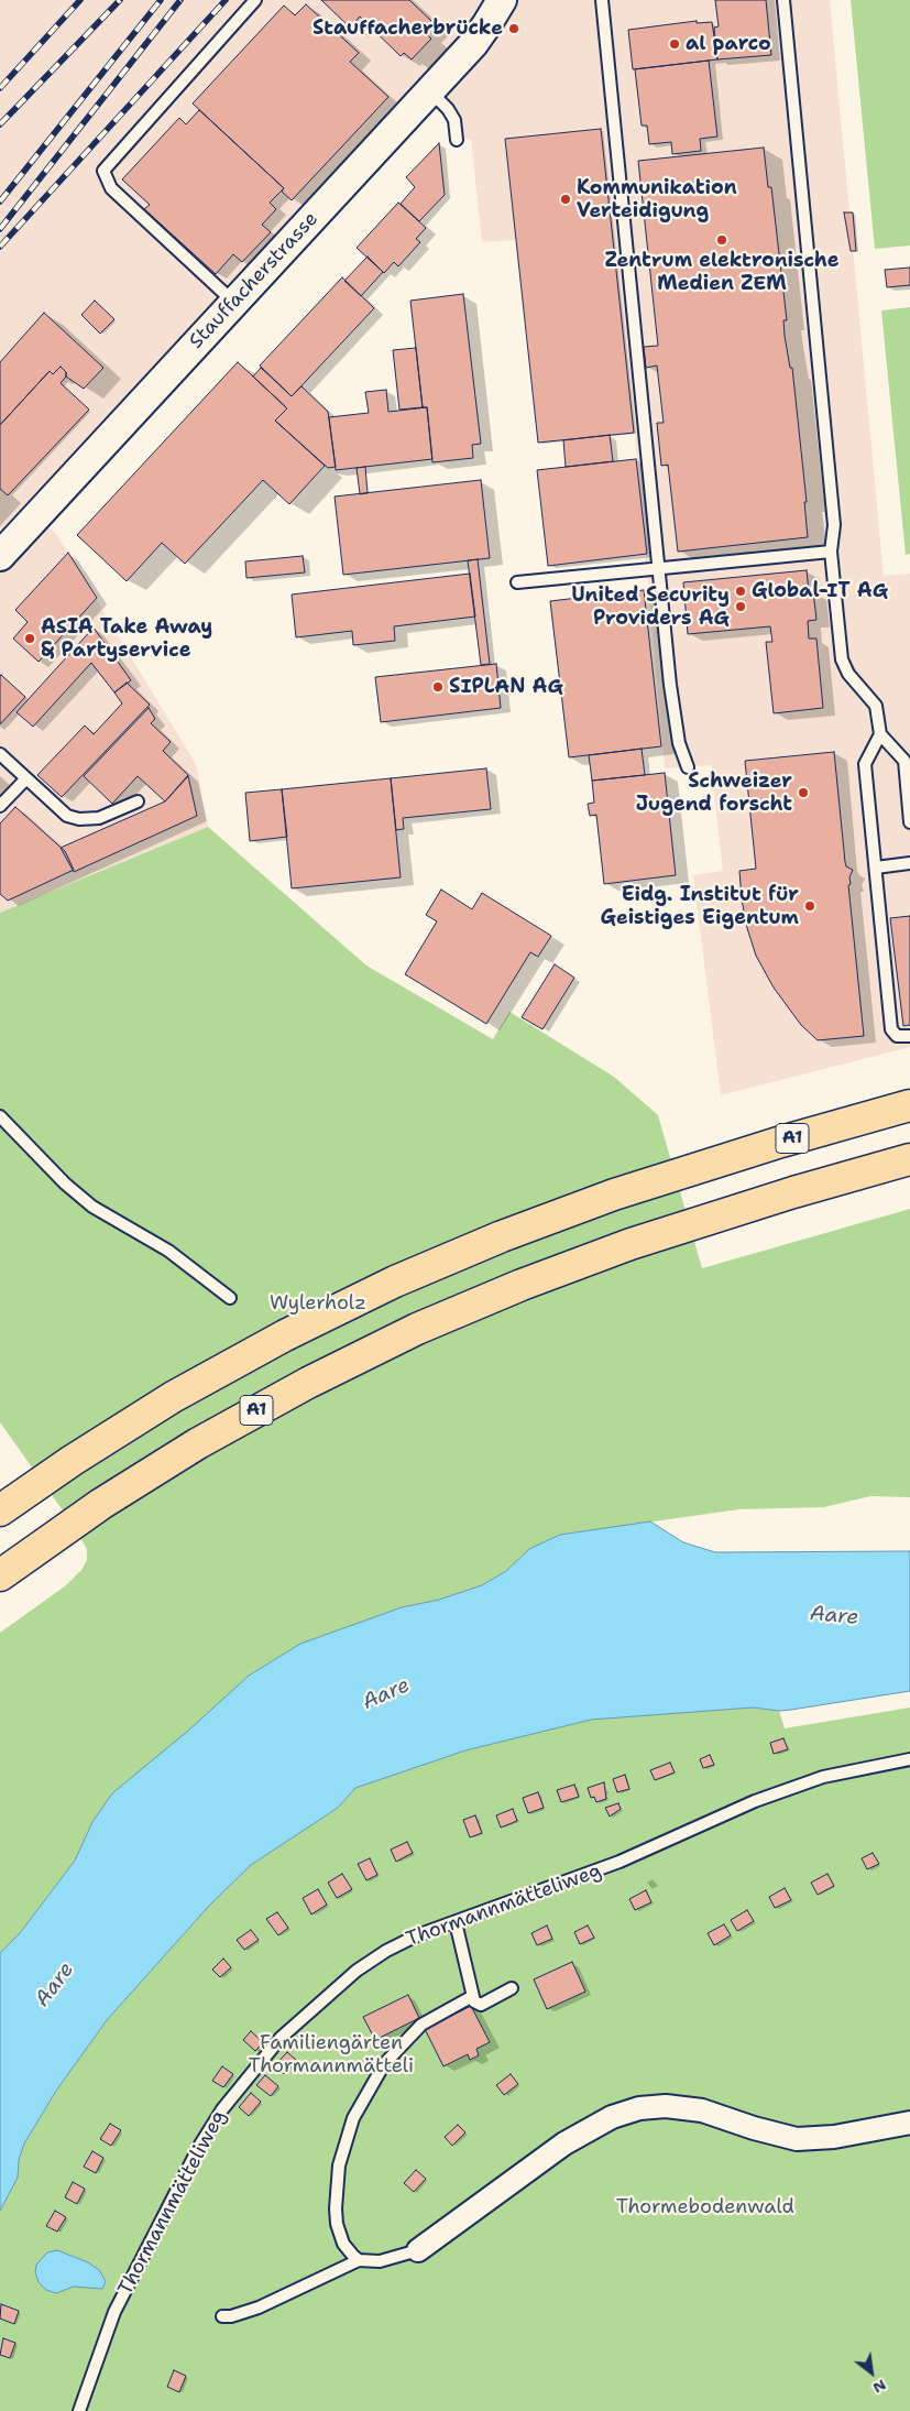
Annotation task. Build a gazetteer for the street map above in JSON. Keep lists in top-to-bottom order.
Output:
{
  "streets": {
    "highway": ["A1"],
    "street": ["Stauffacherstrasse"],
    "lane": ["Thormannmätteliweg"]
  },
  "water": ["Aare"],
  "parks": ["Wylerholz", "Familiengärten Thormannmätteli", "Thormebodenwald"],
  "places": [
    "Stauffacherbrücke",
    "al parco",
    "Kommunikation Verteidigung",
    "Zentrum elektronische Medien ZEM",
    "Global-IT AG",
    "United Security Providers AG",
    "ASIA Take Away & Partyservice",
    "SIPLAN AG",
    "Schweizer Jugend forscht",
    "Eidg. Institut für Geistiges Eigentum"
  ],
  "north": "bottom right"
}
